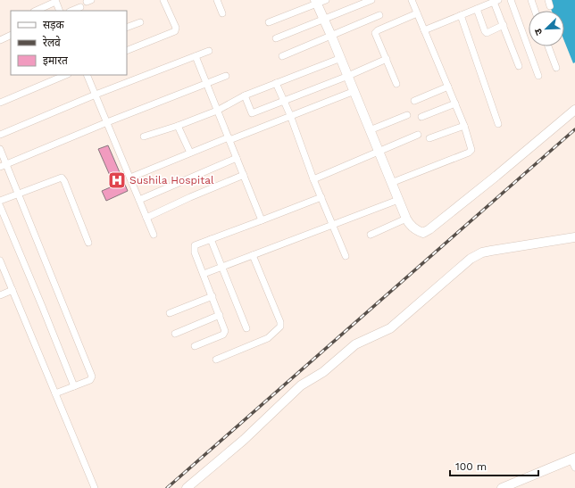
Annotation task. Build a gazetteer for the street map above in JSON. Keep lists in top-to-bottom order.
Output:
{
  "places": {
    "hospital": ["Sushila Hospital"]
  },
  "legend": ["सड़क", "रेलवे", "इमारत"],
  "scale_bar": "100 m",
  "north": "bottom left"
}
